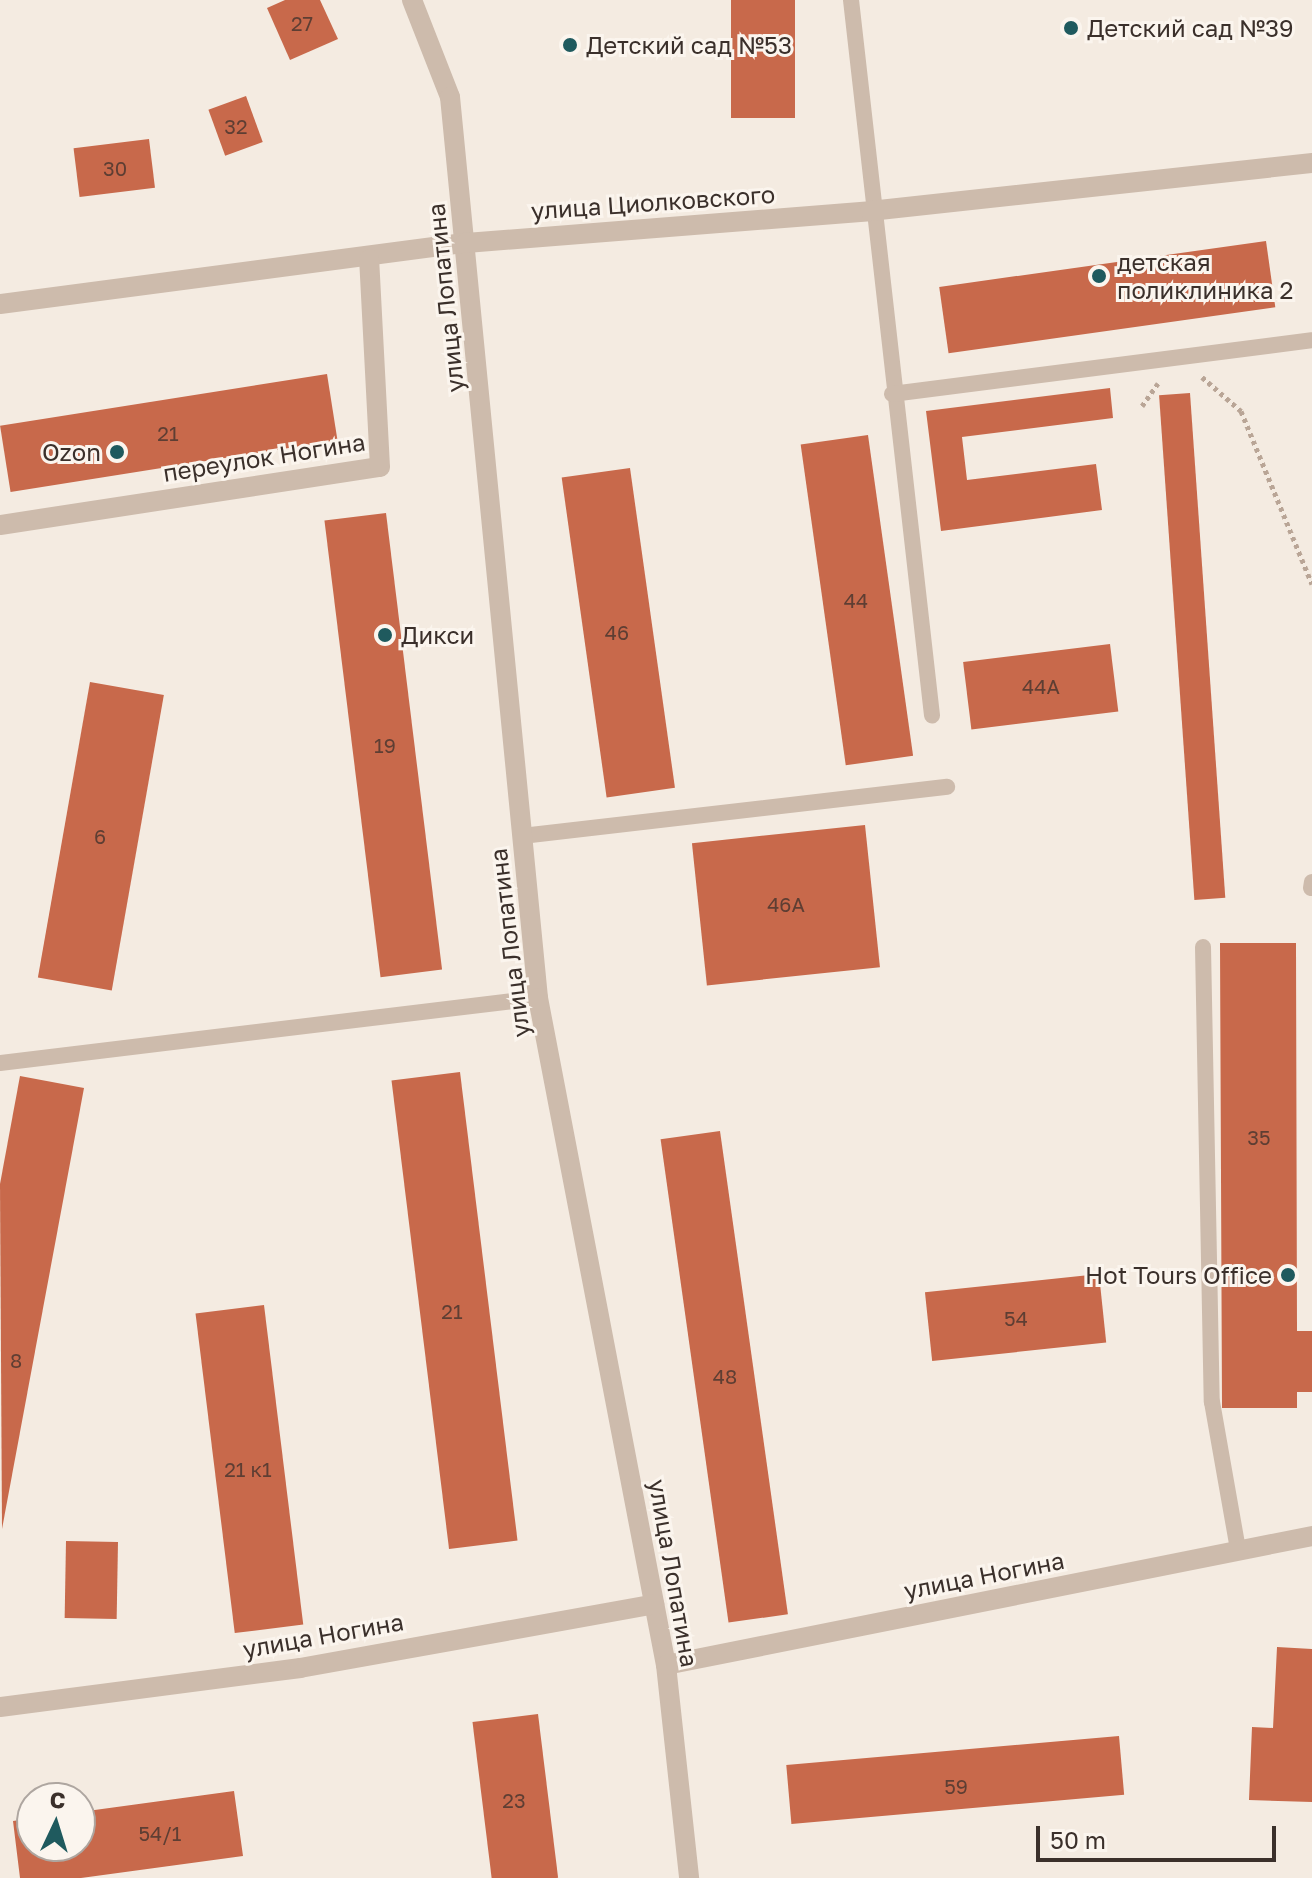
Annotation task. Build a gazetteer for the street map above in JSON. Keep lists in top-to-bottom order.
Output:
{
  "streets": {
    "street": [
      "улица Циолковского",
      "улица Лопатина",
      "переулок Ногина",
      "улица Ногина"
    ]
  },
  "crossings": [
    ["улица Циолковского", "улица Лопатина"],
    ["улица Циолковского", "переулок Ногина"],
    ["улица Лопатина", "улица Ногина"]
  ],
  "places": [
    "Детский сад №39",
    "Детский сад №53",
    "детская поликлиника 2",
    "Ozon",
    "Дикси",
    "Hot Tours Office"
  ],
  "house_numbers": [
    "27",
    "32",
    "30",
    "21",
    "44",
    "46",
    "44А",
    "19",
    "6",
    "46А",
    "35",
    "21",
    "54",
    "8",
    "48",
    "21 к1",
    "59",
    "23",
    "54/1"
  ],
  "scale_bar": "50 m",
  "north": "top"
}
